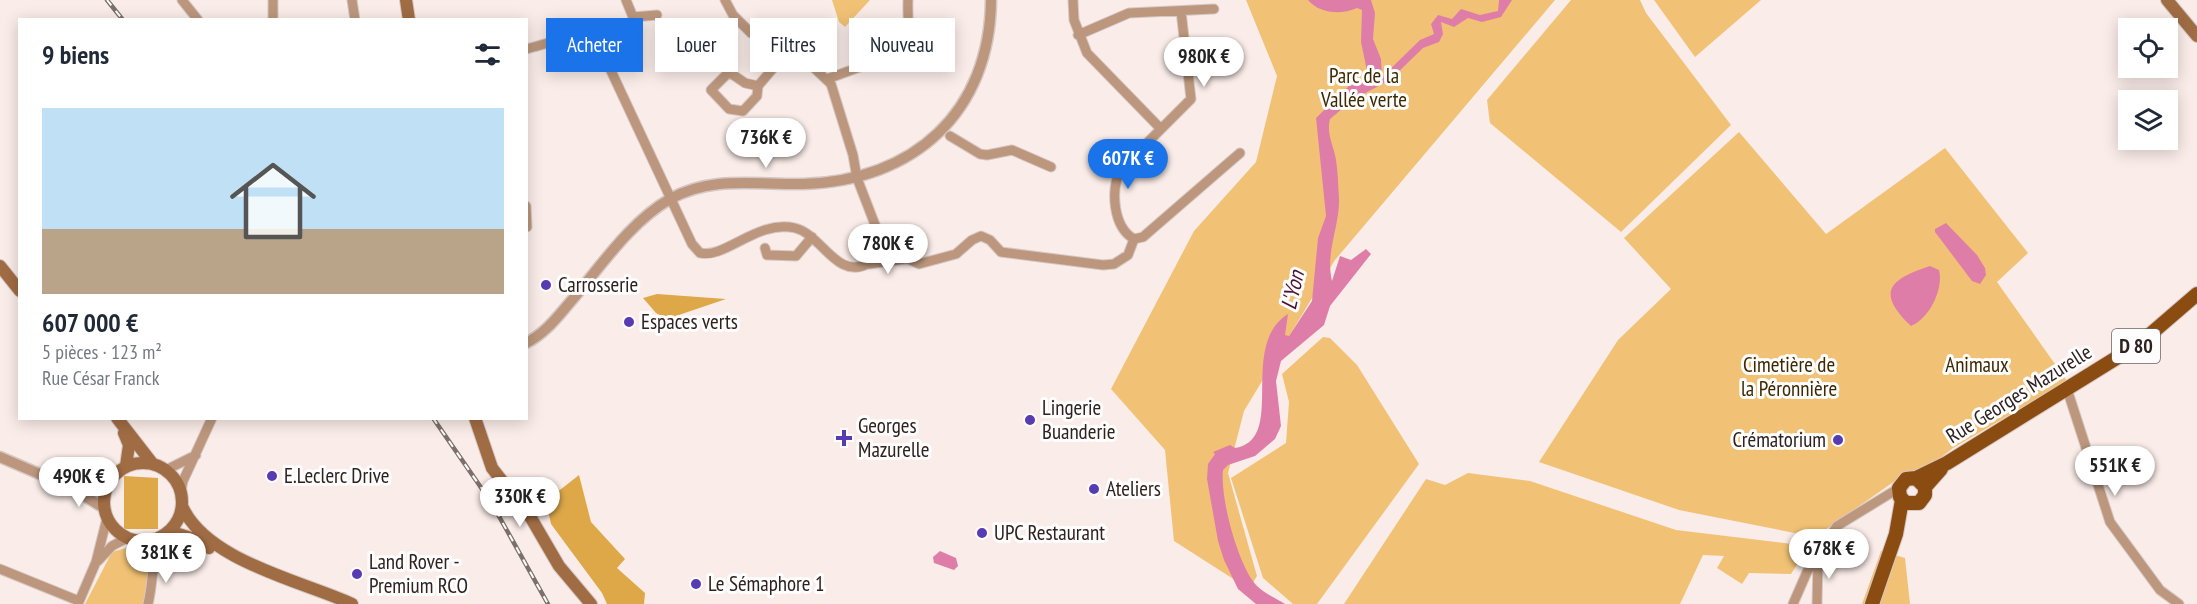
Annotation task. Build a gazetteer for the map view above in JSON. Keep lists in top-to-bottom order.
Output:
{
  "streets": {
    "main road": ["D 80", "Rue Georges Mazurelle"]
  },
  "water": ["L'Yon"],
  "parks": ["Parc de la Vallée verte", "Cimetière de la Péronnière", "Animaux"],
  "places": {
    "other": [
      "Carrosserie",
      "Espaces verts",
      "Lingerie Buanderie",
      "Crématorium",
      "E.Leclerc Drive",
      "Ateliers",
      "UPC Restaurant",
      "Land Rover - Premium RCO",
      "Le Sémaphore 1"
    ],
    "health": ["Georges Mazurelle"]
  },
  "page": {
    "chip": [
      "Acheter",
      "Louer",
      "Filtres",
      "Nouveau"
    ],
    "heading": "9 biens",
    "price": [
      "980K €",
      "736K €",
      "607K €",
      "780K €",
      "551K €",
      "490K €",
      "330K €",
      "678K €",
      "381K €"
    ],
    "list": [
      {
        "name": "607 000 €",
        "note": "5 pièces · 123 m² · Rue César Franck"
      }
    ]
  }
}
